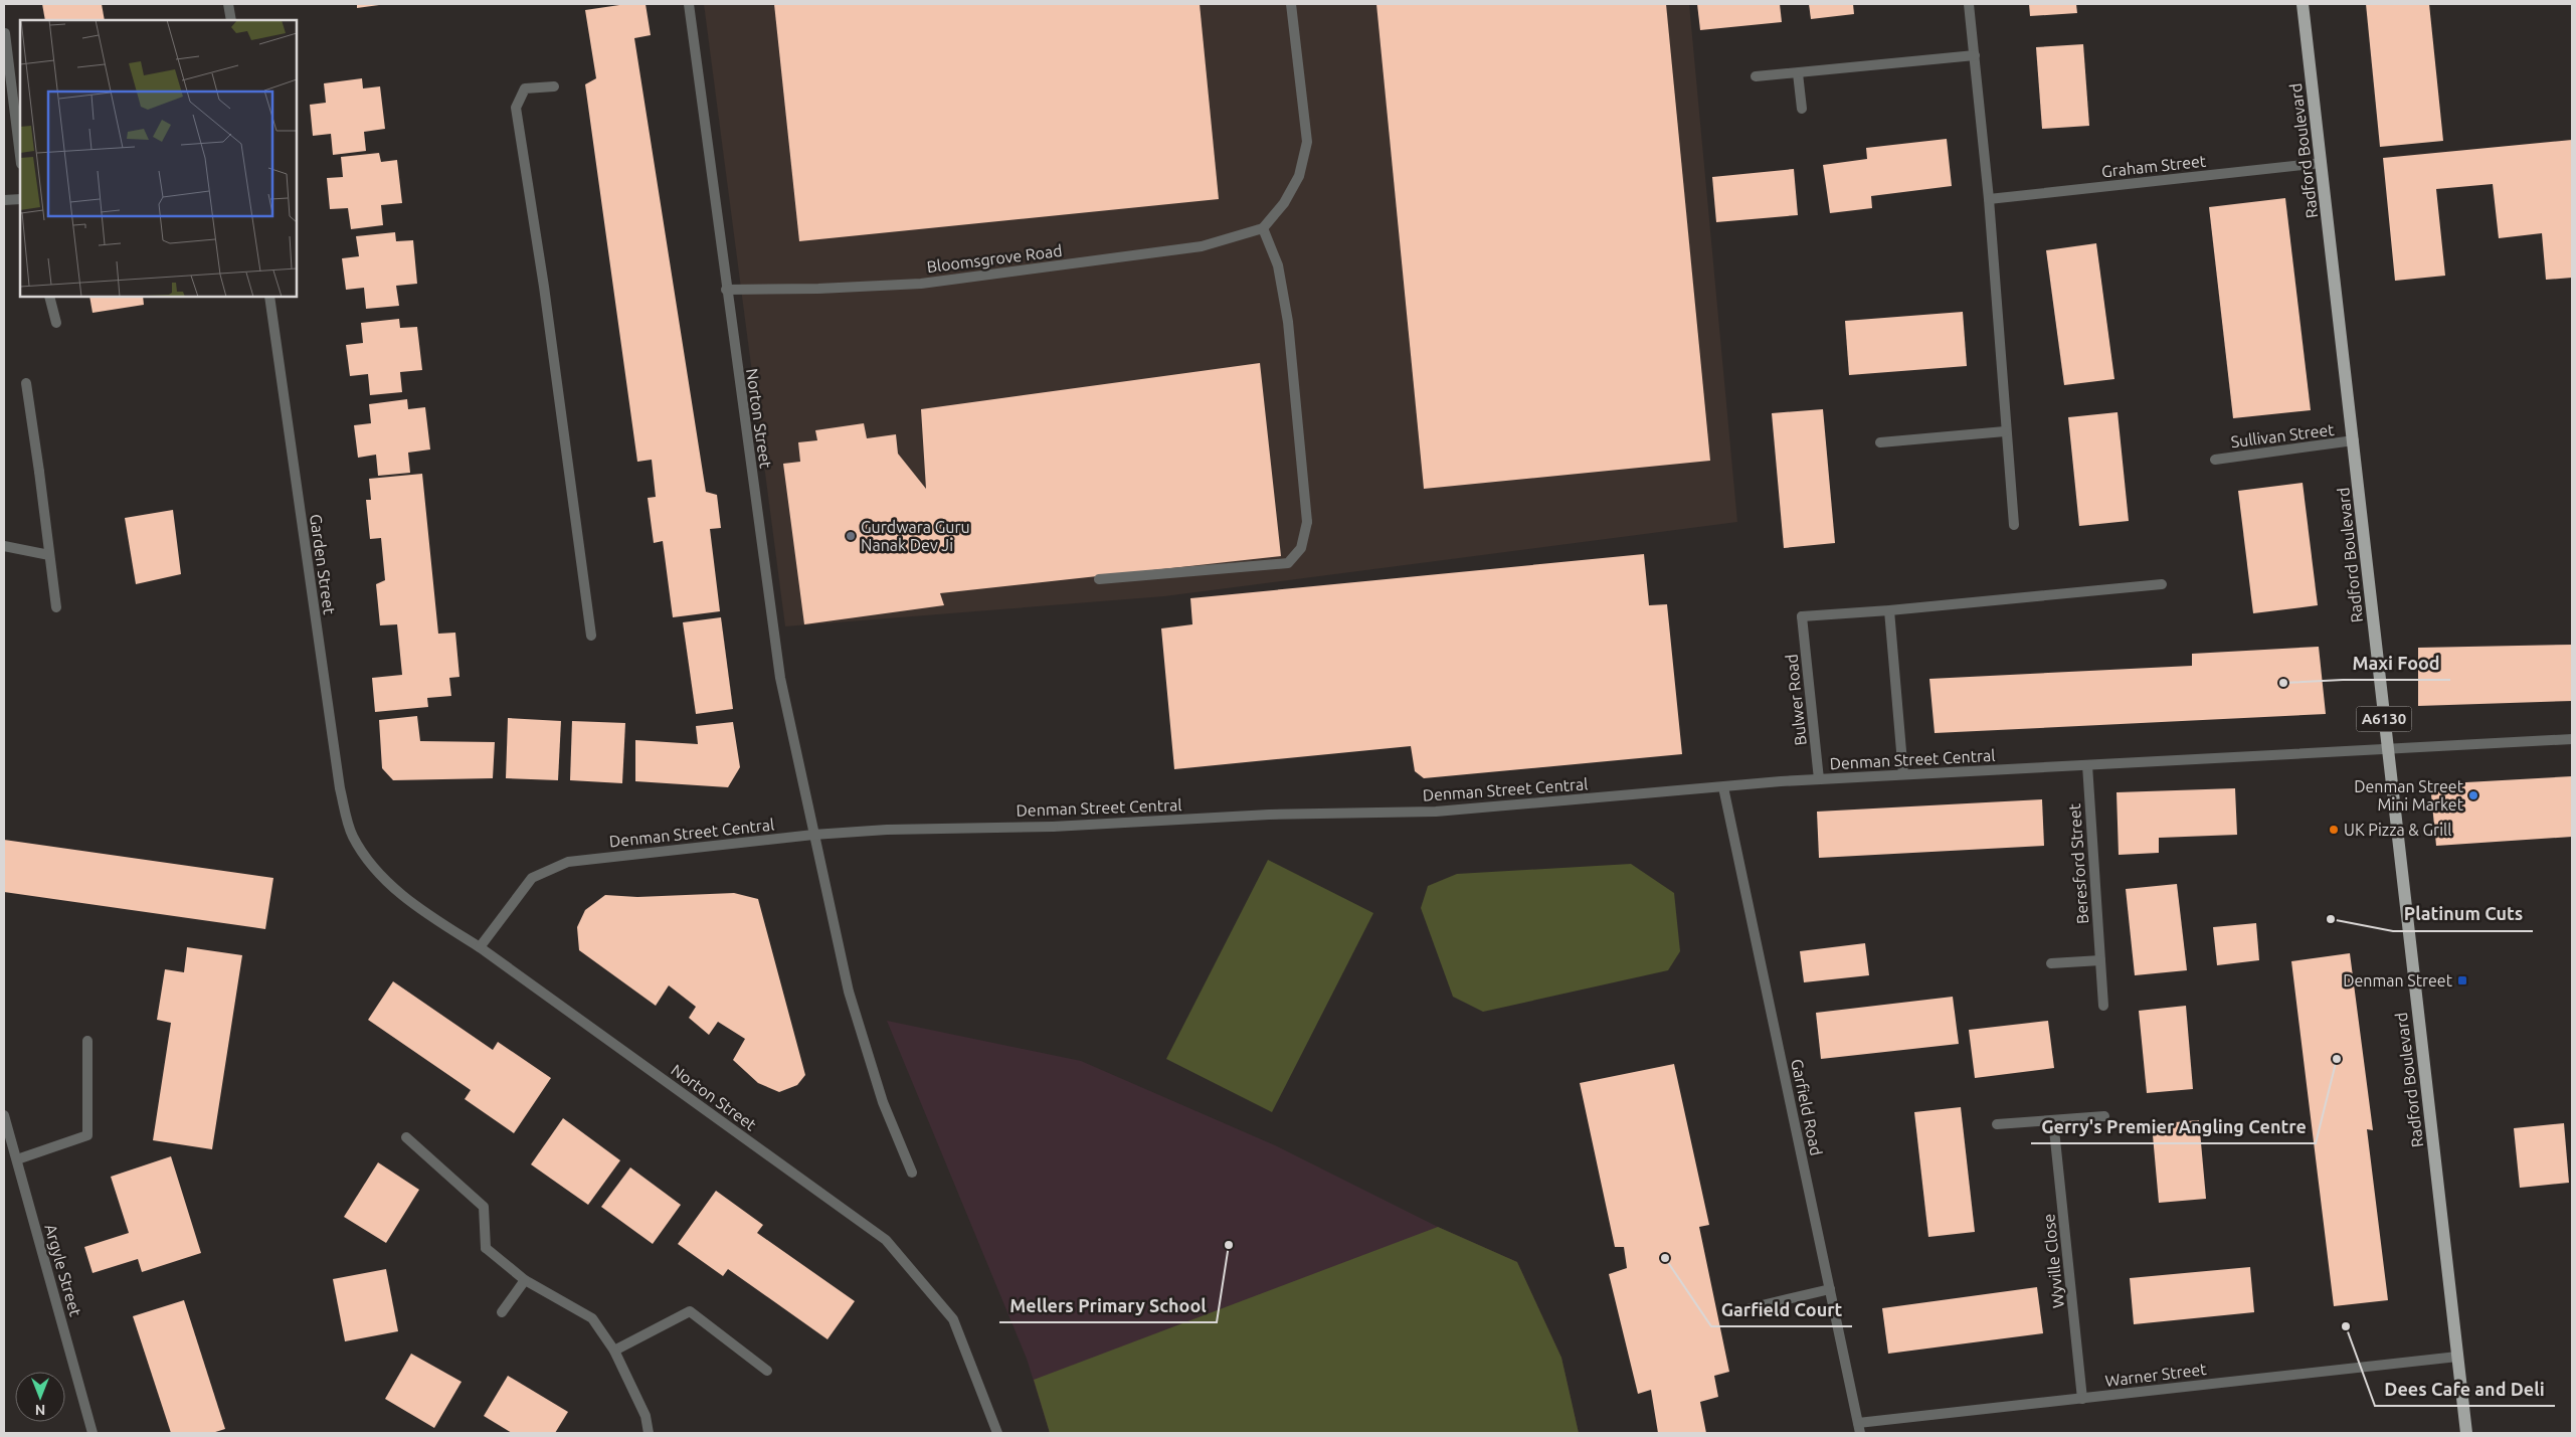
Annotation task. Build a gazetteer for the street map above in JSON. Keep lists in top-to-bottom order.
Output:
{
  "streets": {
    "main road": ["Radford Boulevard", "A6130"],
    "street": [
      "Graham Street",
      "Bloomsgrove Road",
      "Norton Street",
      "Sullivan Street",
      "Garden Street",
      "Bulwer Road",
      "Denman Street Central",
      "Beresford Street",
      "Garfield Road",
      "Wyville Close",
      "Argyle Street",
      "Warner Street"
    ]
  },
  "crossings": [
    ["Radford Boulevard", "Graham Street"],
    ["Radford Boulevard", "Sullivan Street"],
    ["Radford Boulevard", "Denman Street Central"],
    ["Radford Boulevard", "Warner Street"],
    ["Bloomsgrove Road", "Norton Street"],
    ["Norton Street", "Garden Street"],
    ["Norton Street", "Denman Street Central"],
    ["Bulwer Road", "Denman Street Central"],
    ["Denman Street Central", "Beresford Street"],
    ["Denman Street Central", "Garfield Road"],
    ["Garfield Road", "Warner Street"],
    ["Wyville Close", "Warner Street"]
  ],
  "places": {
    "other": [
      "Gurdwara Guru Nanak Dev Ji",
      "Maxi Food",
      "Denman Street Mini Market",
      "UK Pizza & Grill",
      "Platinum Cuts",
      "Gerry's Premier Angling Centre",
      "Mellers Primary School",
      "Garfield Court",
      "Dees Cafe and Deli"
    ],
    "transit": ["Denman Street"]
  },
  "north": "bottom"
}
